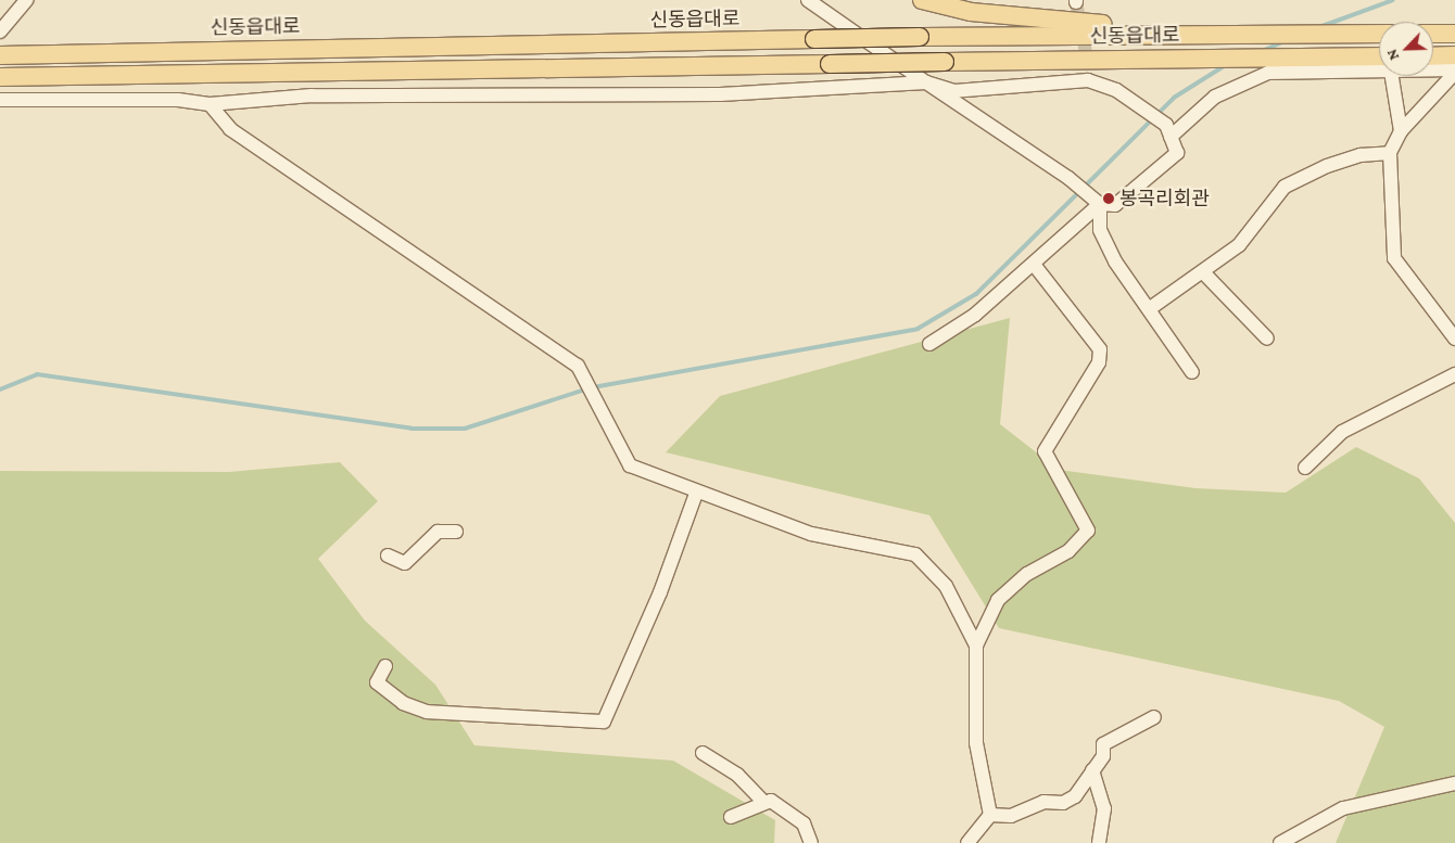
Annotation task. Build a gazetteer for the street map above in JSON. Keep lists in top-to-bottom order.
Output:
{
  "streets": {
    "main road": ["신동읍대로"]
  },
  "places": ["봉곡리회관"],
  "north": "bottom left"
}
